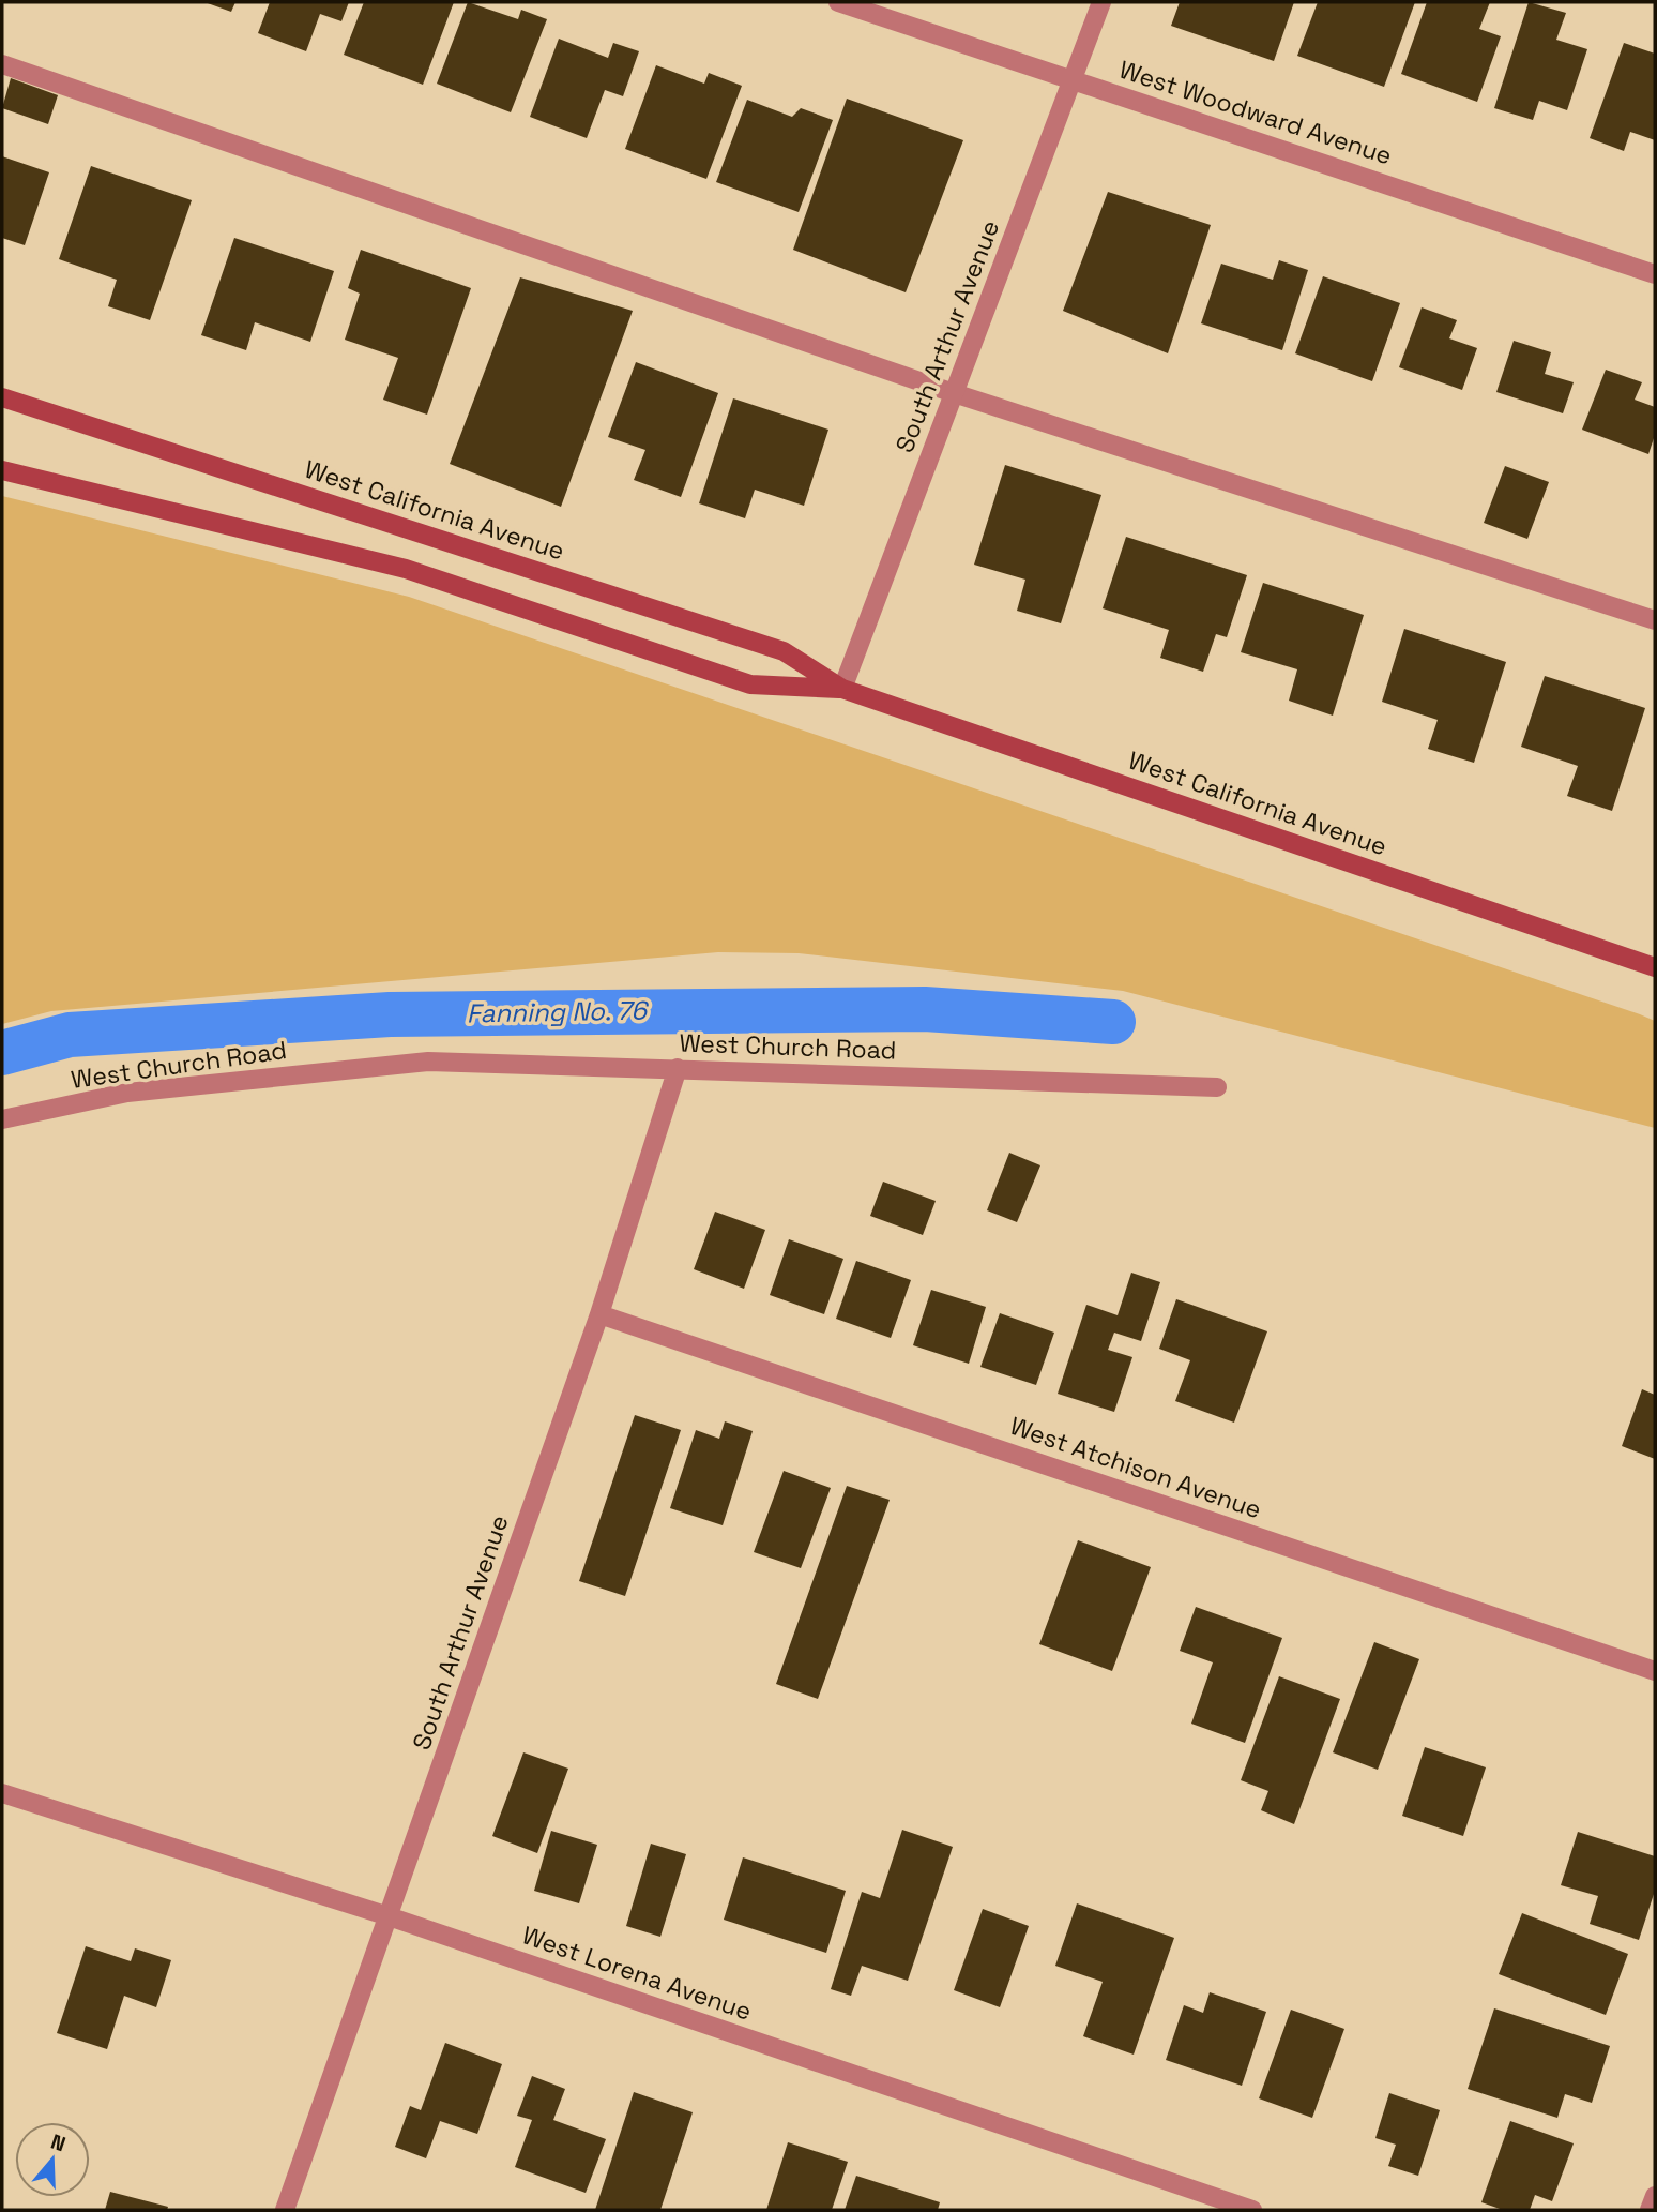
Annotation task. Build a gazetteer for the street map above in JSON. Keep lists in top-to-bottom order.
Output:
{
  "streets": {
    "main road": ["West California Avenue"],
    "street": [
      "West Woodward Avenue",
      "South Arthur Avenue",
      "West Church Road",
      "West Atchison Avenue",
      "West Lorena Avenue"
    ]
  },
  "crossings": [
    ["West Woodward Avenue", "South Arthur Avenue"],
    ["South Arthur Avenue", "West California Avenue"],
    ["South Arthur Avenue", "West Church Road"],
    ["South Arthur Avenue", "West Atchison Avenue"],
    ["South Arthur Avenue", "West Lorena Avenue"]
  ],
  "water": ["Fanning No. 76"],
  "north": "top"
}
